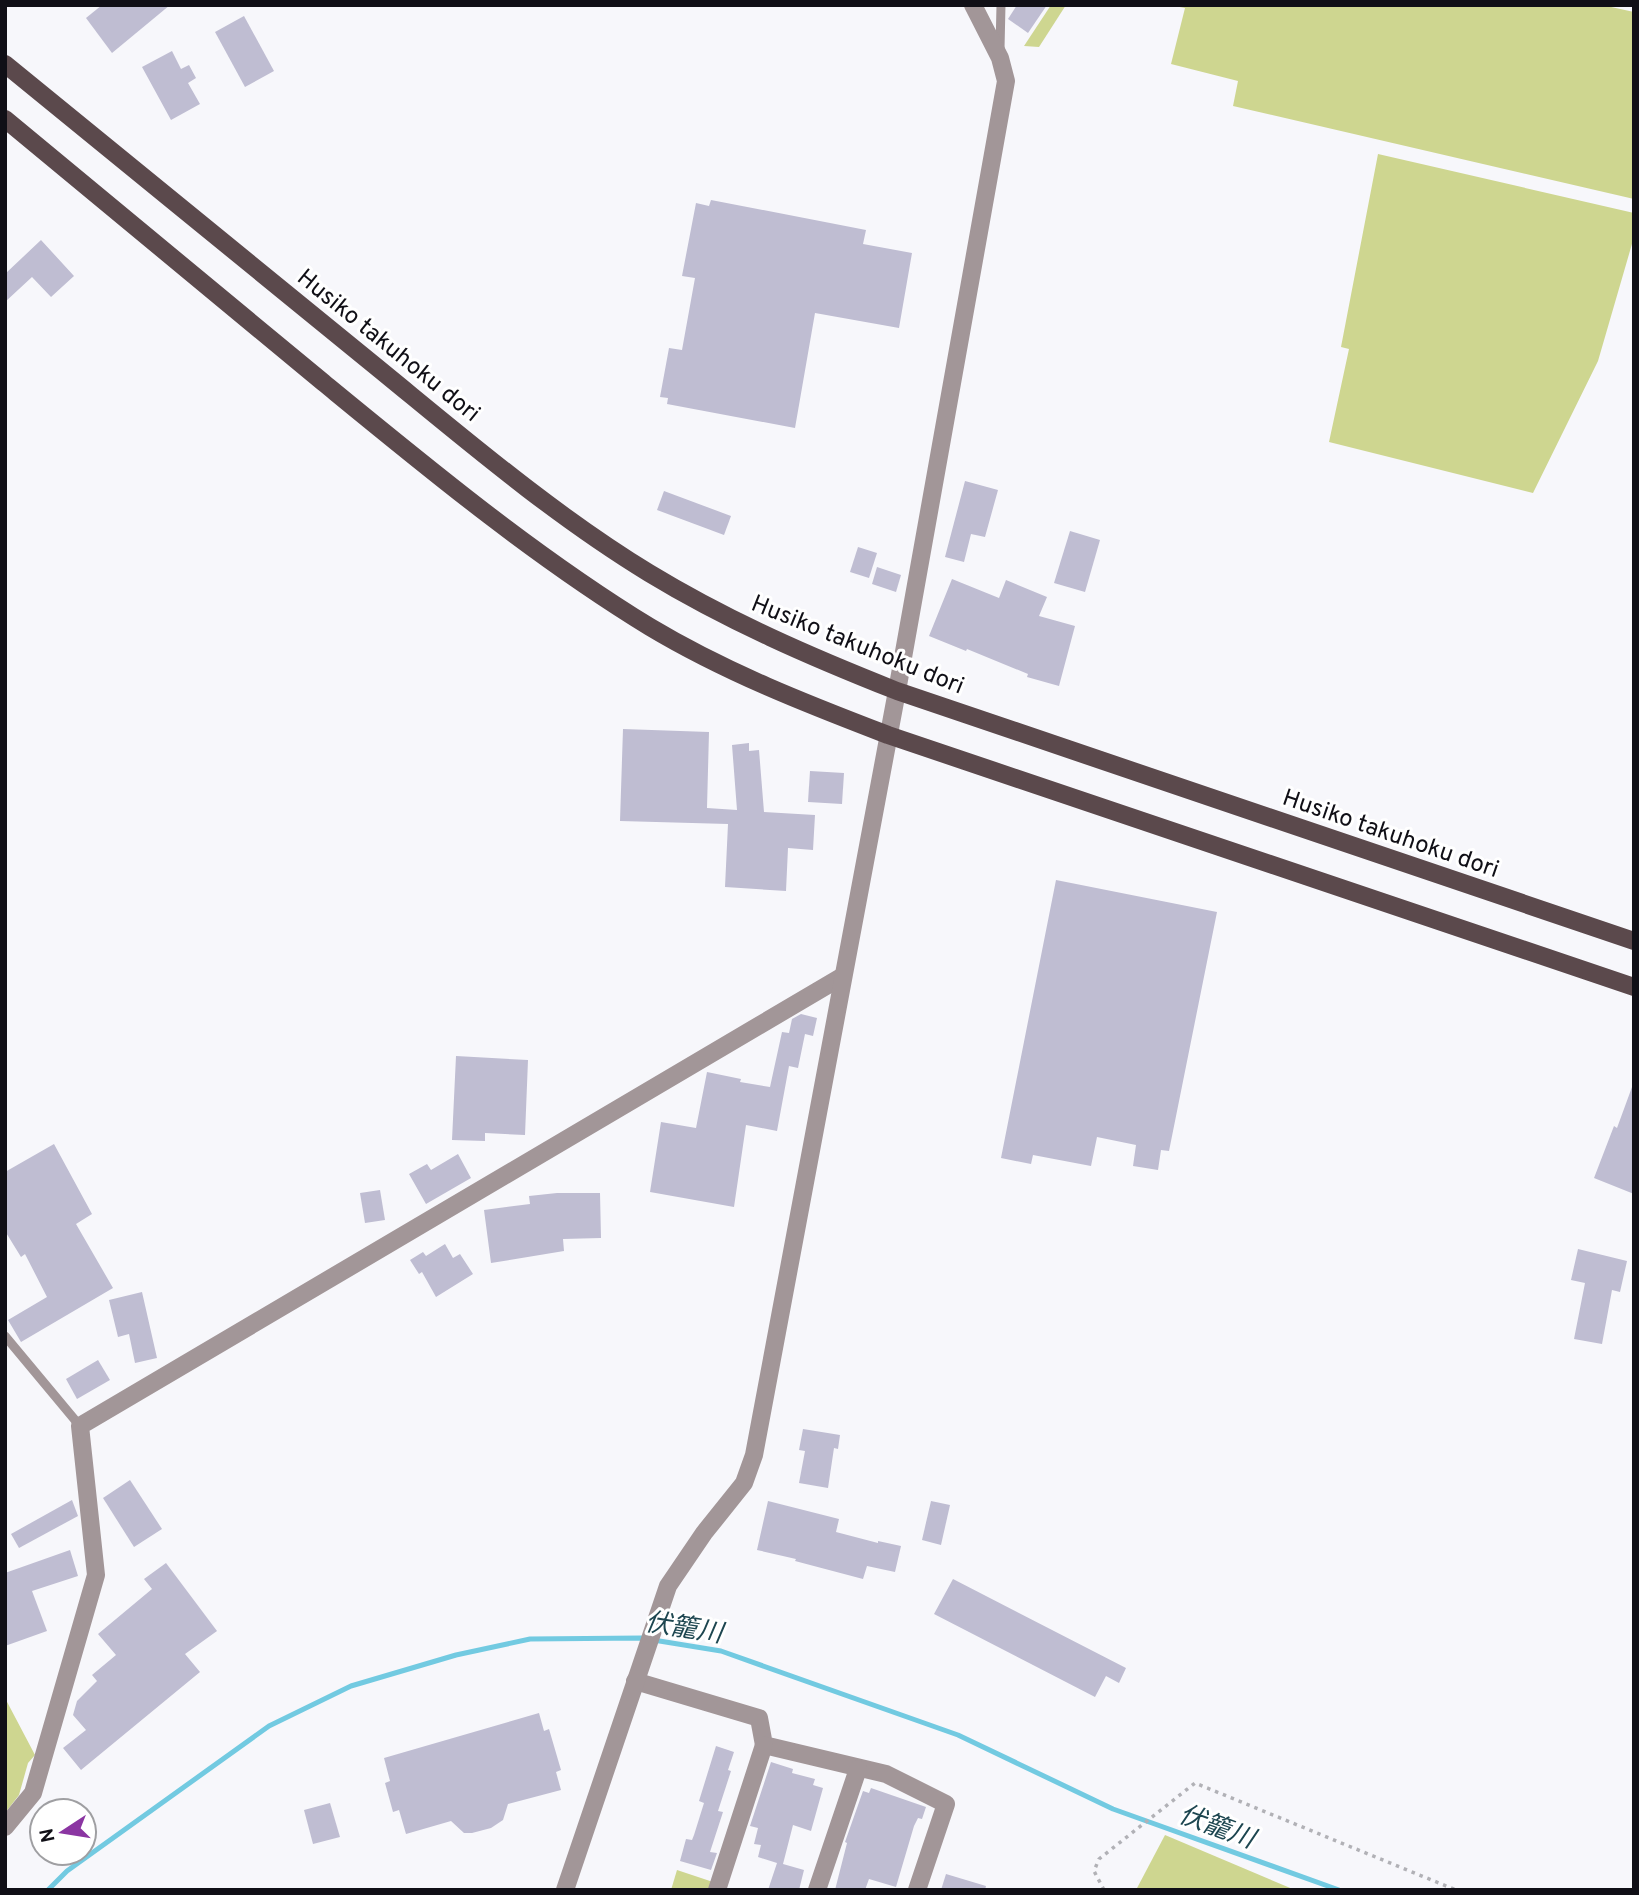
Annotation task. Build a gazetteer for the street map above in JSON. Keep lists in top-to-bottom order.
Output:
{
  "streets": {
    "main road": ["Husiko takuhoku dori"]
  },
  "water": ["伏籠川"],
  "north": "left"
}
